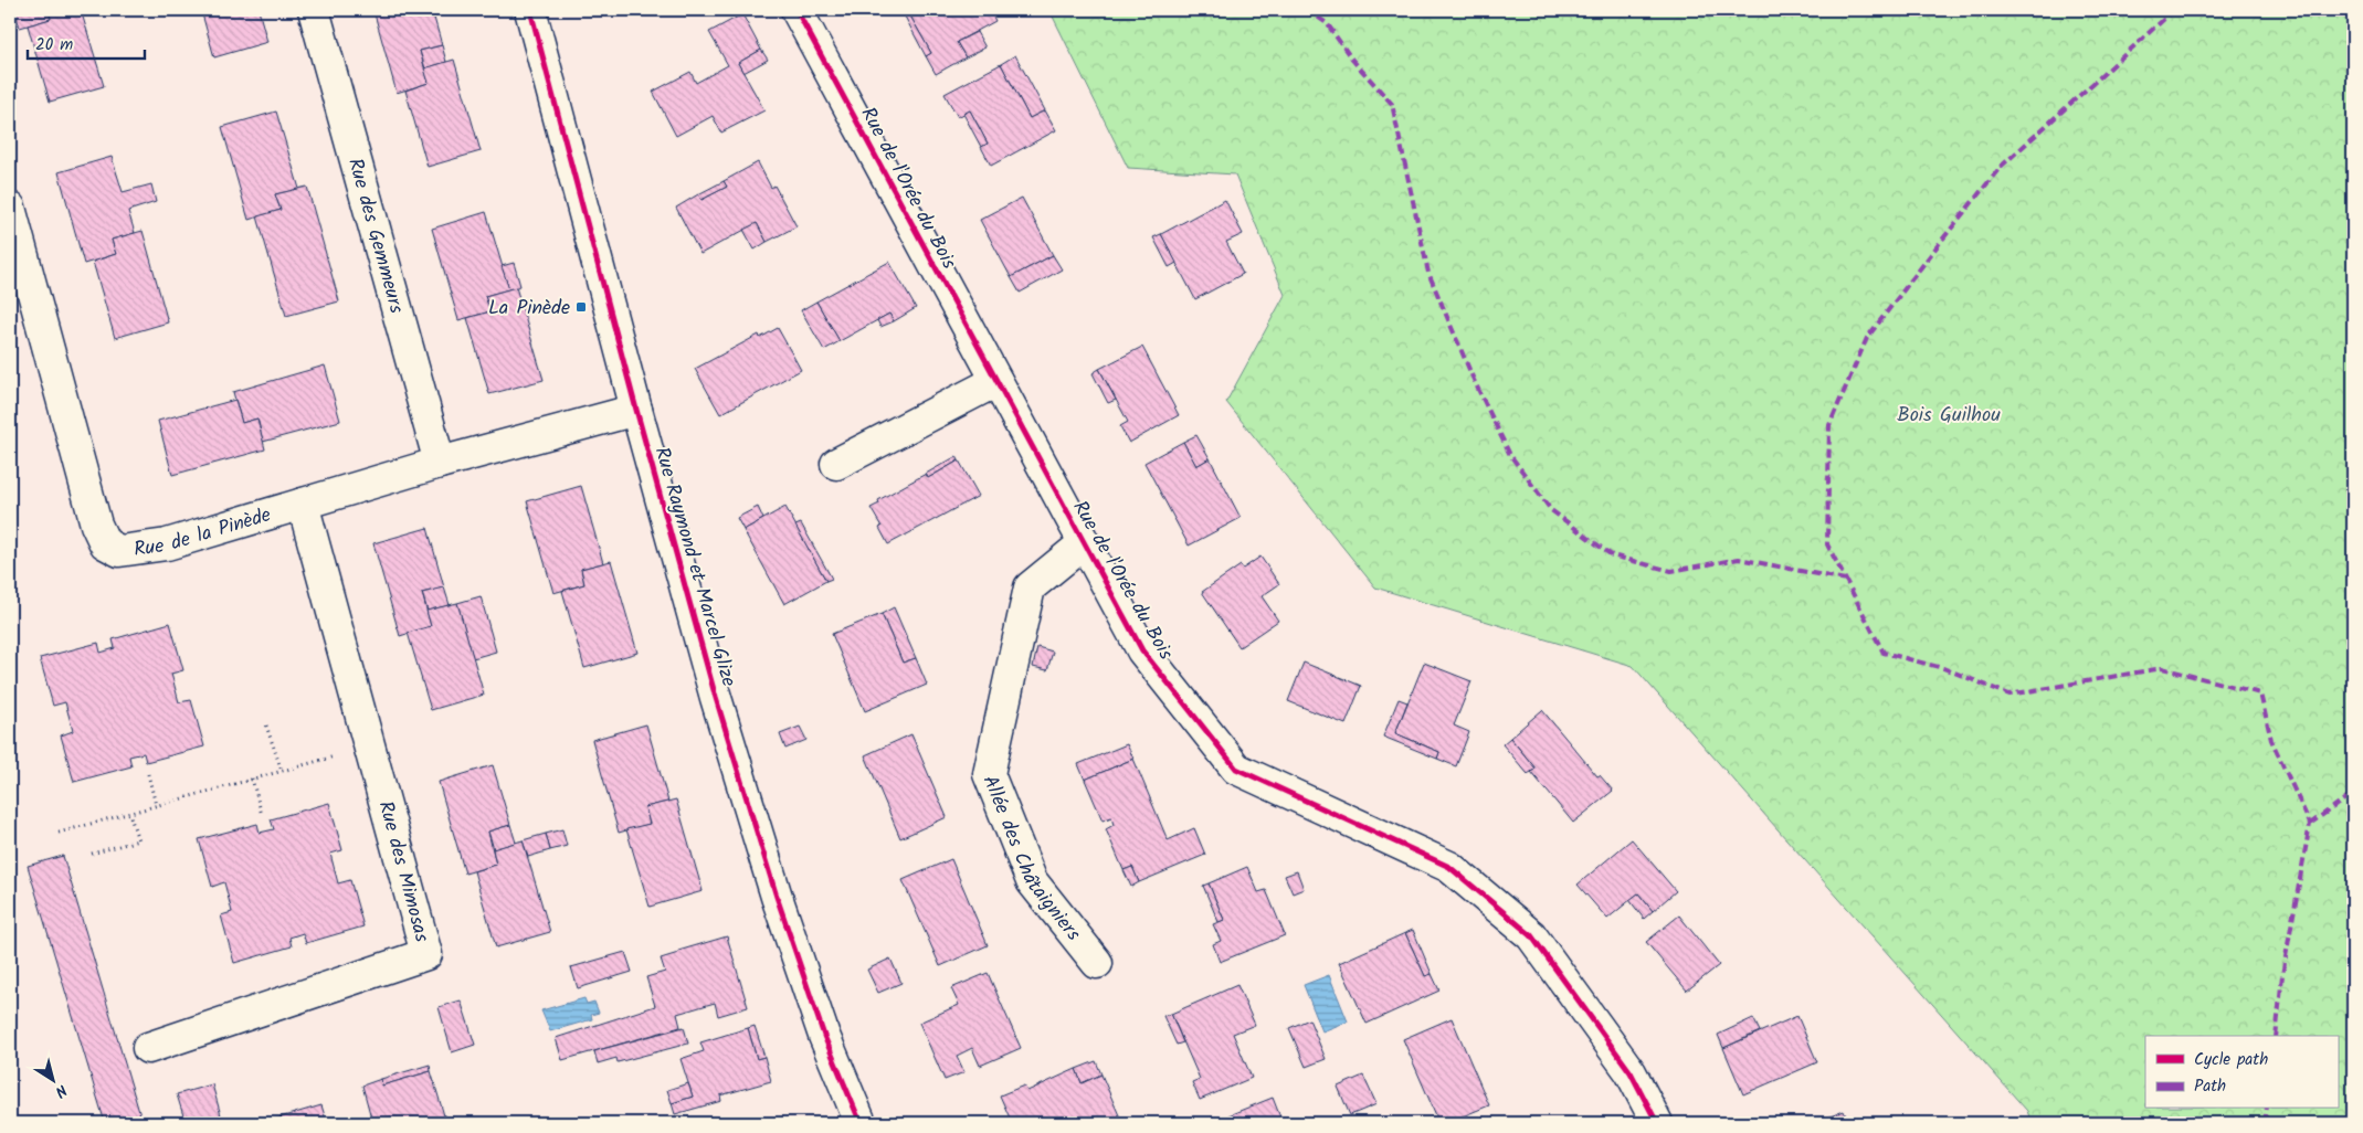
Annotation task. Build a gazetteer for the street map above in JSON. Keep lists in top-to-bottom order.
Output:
{
  "streets": {
    "street": [
      "Rue de l'Orée du Bois",
      "Rue des Gemmeurs",
      "Rue de la Pinède",
      "Rue Raymond et Marcel Glize",
      "Allée des Châtaigniers",
      "Rue des Mimosas"
    ]
  },
  "crossings": [
    ["Rue de l'Orée du Bois", "Allée des Châtaigniers"],
    ["Rue des Gemmeurs", "Rue de la Pinède"],
    ["Rue de la Pinède", "Rue Raymond et Marcel Glize"],
    ["Rue de la Pinède", "Rue des Mimosas"]
  ],
  "parks": ["Bois Guilhou"],
  "places": {
    "transit": ["La Pinède"]
  },
  "legend": ["Cycle path", "Path"],
  "scale_bar": "20 m",
  "north": "bottom right"
}
